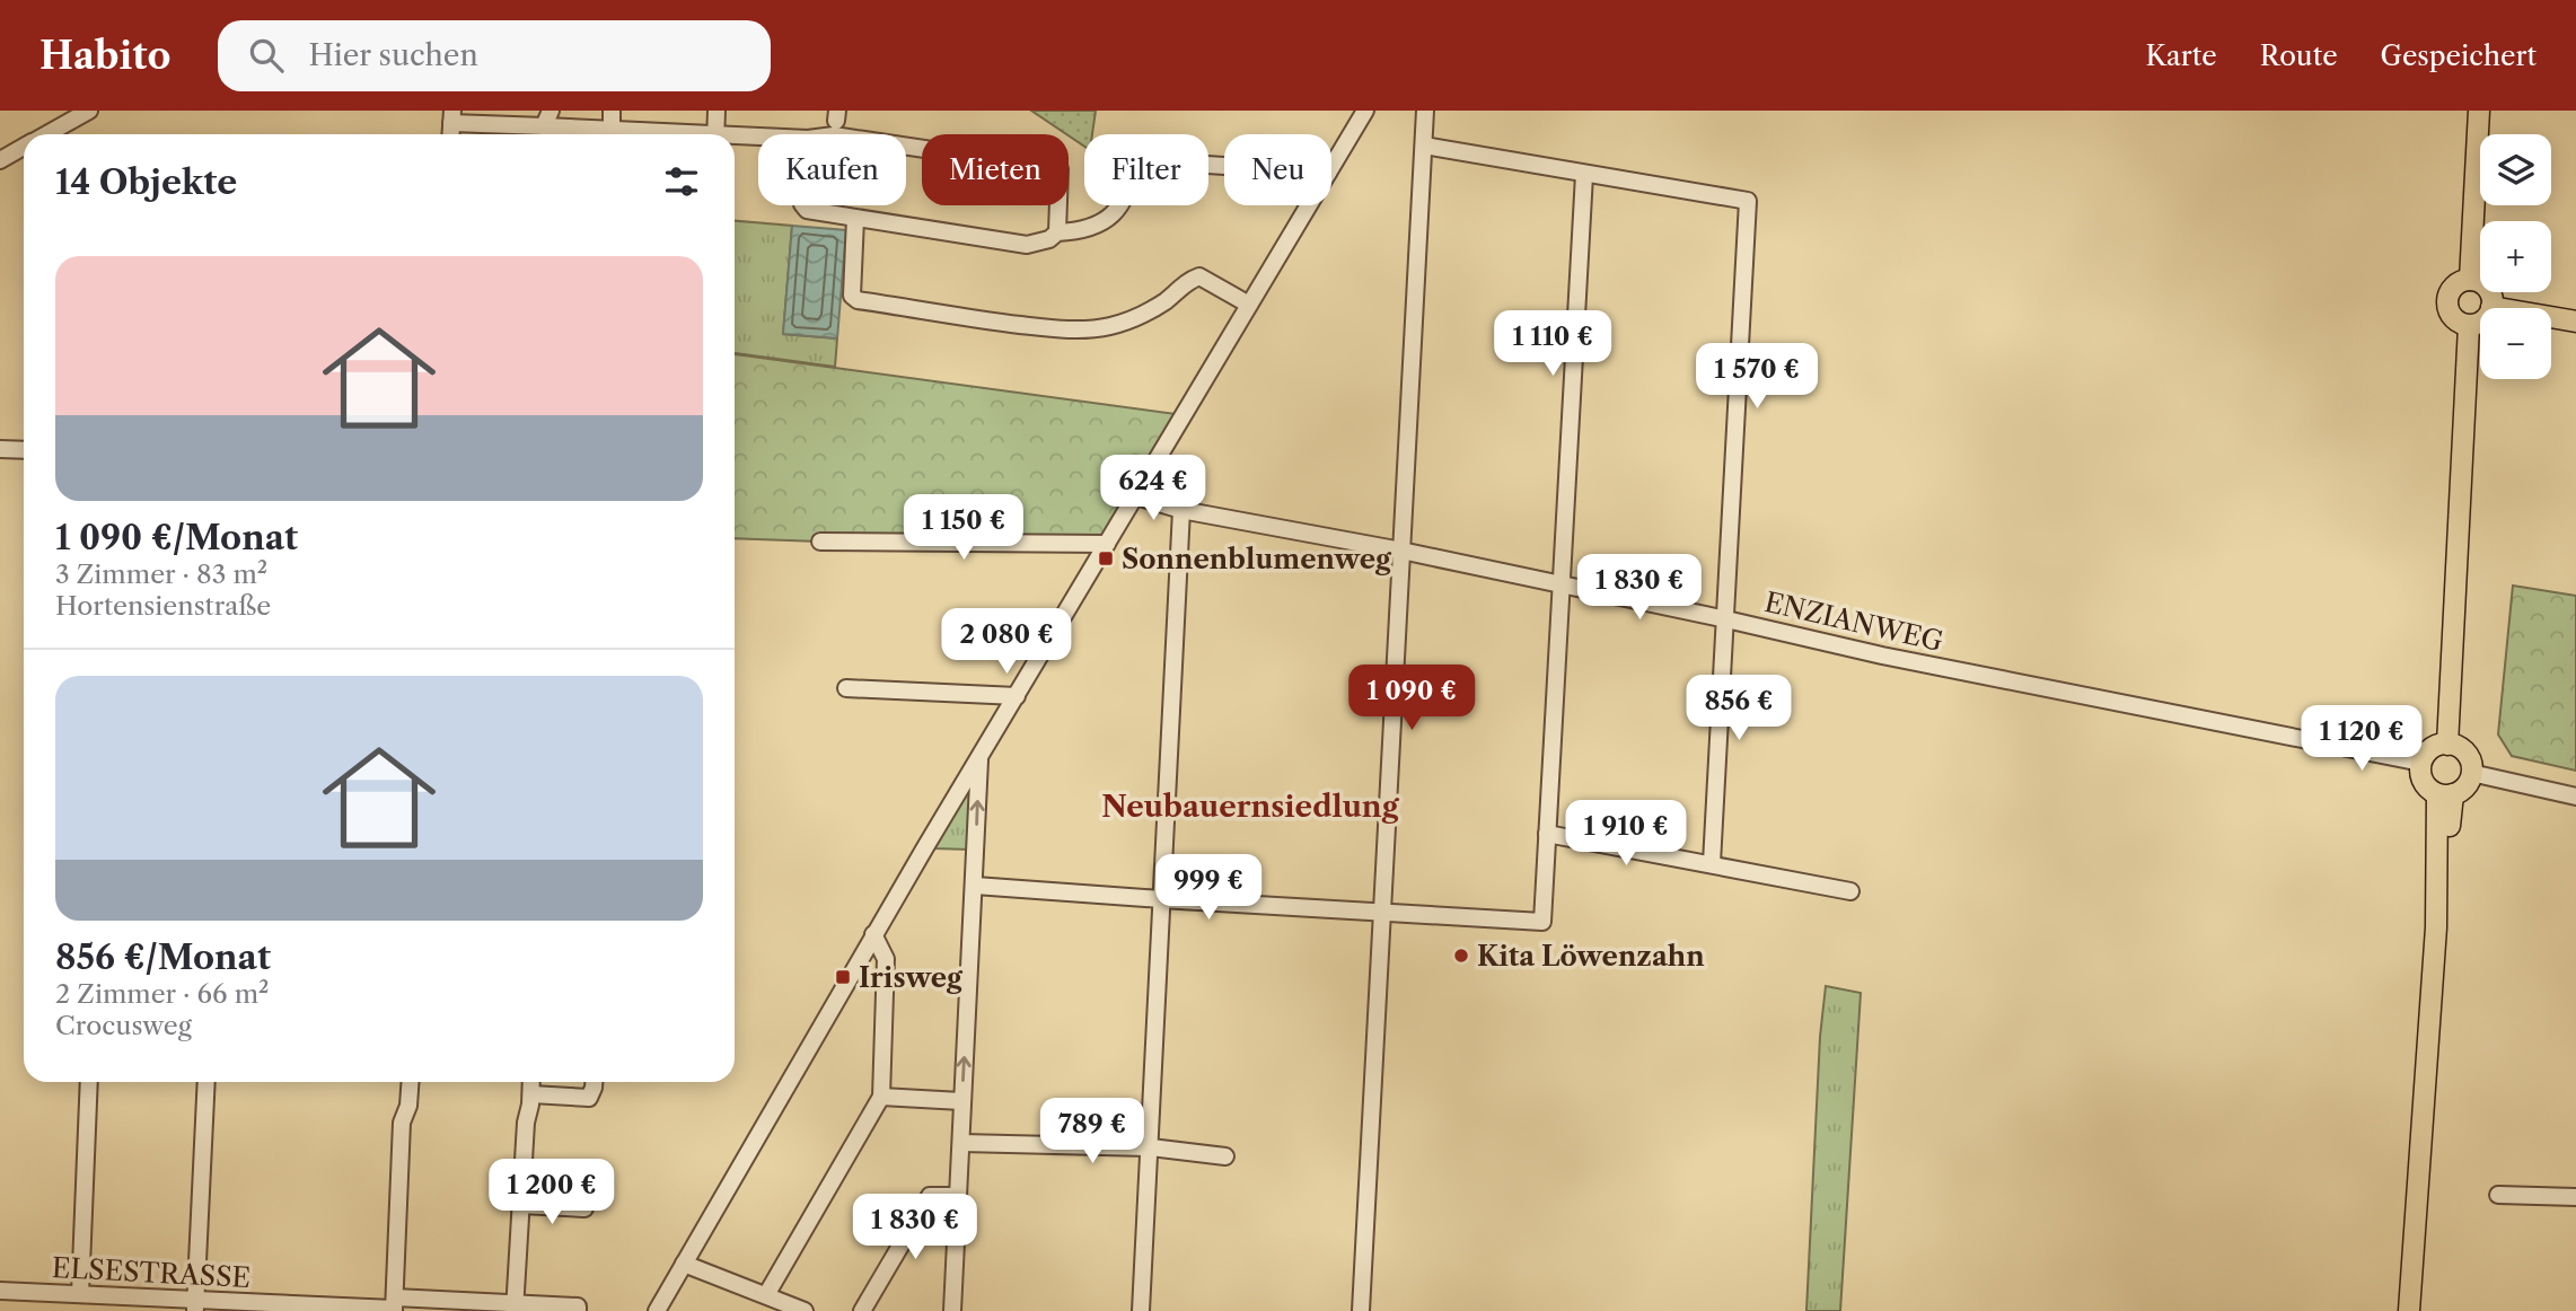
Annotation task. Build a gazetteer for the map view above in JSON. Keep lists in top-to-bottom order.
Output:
{
  "streets": {
    "street": ["ENZIANWEG", "ELSESTRASSE"]
  },
  "districts": ["Neubauernsiedlung"],
  "places": {
    "transit": ["Sonnenblumenweg", "Irisweg"],
    "other": ["Kita Löwenzahn"]
  },
  "page": {
    "header": "Habito",
    "search": "Hier suchen",
    "nav": ["Karte", "Route", "Gespeichert"],
    "map_buttons": ["+", "−"],
    "chip": [
      "Kaufen",
      "Mieten",
      "Filter",
      "Neu"
    ],
    "heading": "14 Objekte",
    "list": [
      {
        "name": "1 090 €/Monat",
        "note": "3 Zimmer · 83 m² · Hortensienstraße"
      },
      {
        "name": "856 €/Monat",
        "note": "2 Zimmer · 66 m² · Crocusweg"
      }
    ],
    "price": [
      "1 110 €",
      "1 570 €",
      "624 €",
      "1 150 €",
      "1 830 €",
      "2 080 €",
      "1 090 €",
      "856 €",
      "1 120 €",
      "1 910 €",
      "999 €",
      "789 €",
      "1 200 €",
      "1 830 €"
    ]
  }
}
